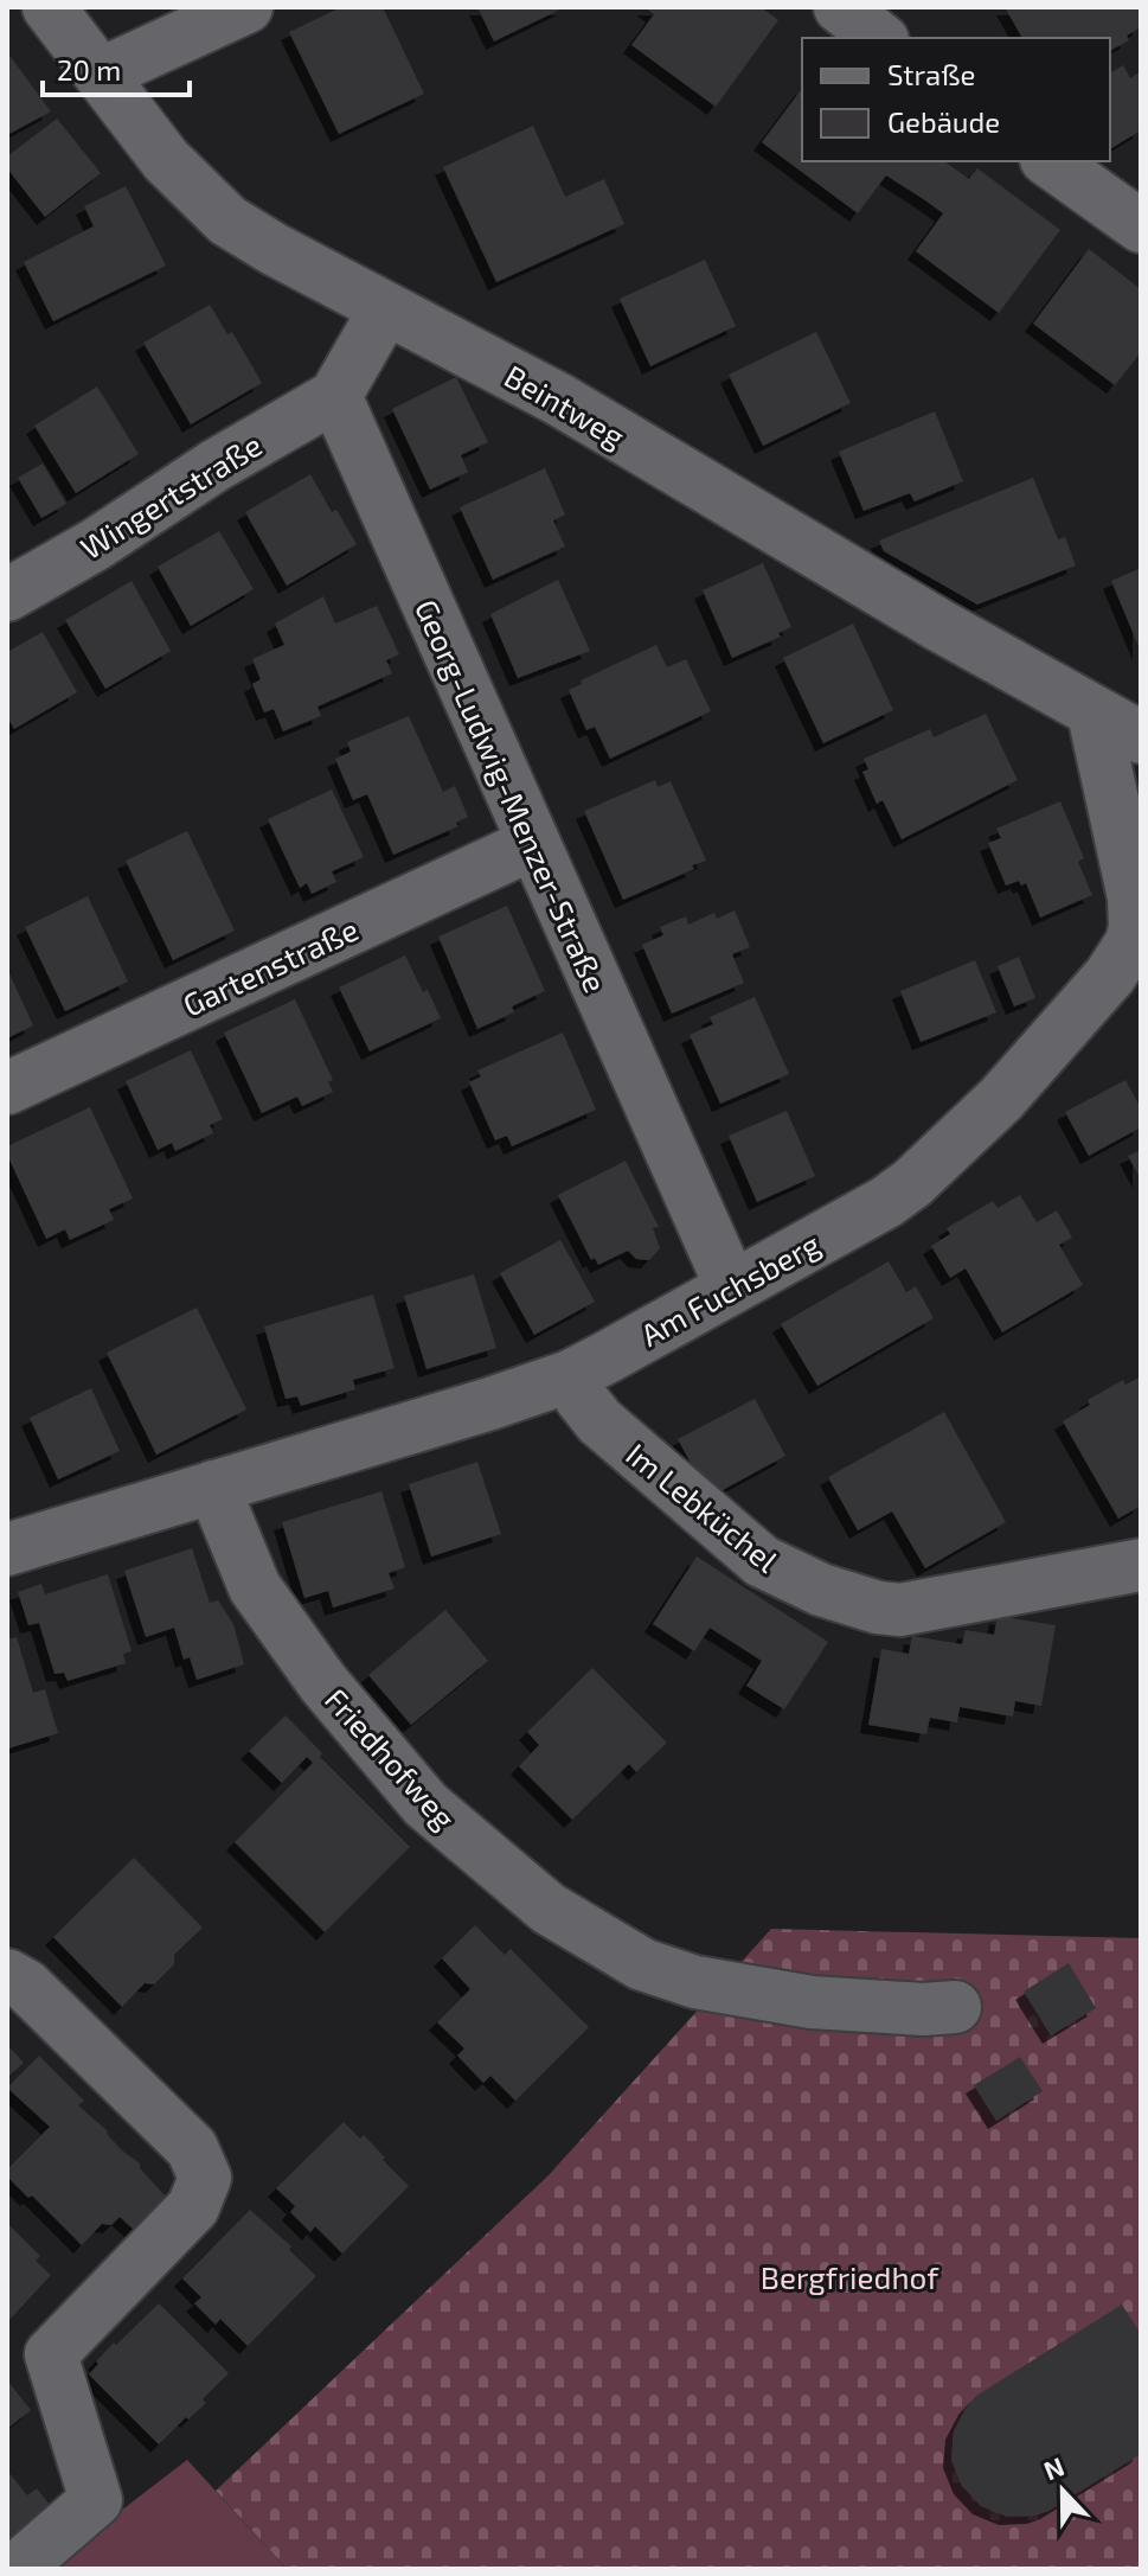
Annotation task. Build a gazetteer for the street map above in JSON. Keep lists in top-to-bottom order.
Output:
{
  "streets": {
    "street": [
      "Beintweg",
      "Wingertstraße",
      "Georg-Ludwig-Menzer-Straße",
      "Gartenstraße",
      "Am Fuchsberg",
      "Im Lebküchel",
      "Friedhofweg"
    ]
  },
  "crossings": [
    ["Beintweg", "Am Fuchsberg"],
    ["Wingertstraße", "Georg-Ludwig-Menzer-Straße"],
    ["Georg-Ludwig-Menzer-Straße", "Gartenstraße"],
    ["Georg-Ludwig-Menzer-Straße", "Am Fuchsberg"],
    ["Am Fuchsberg", "Im Lebküchel"],
    ["Am Fuchsberg", "Friedhofweg"]
  ],
  "parks": ["Bergfriedhof"],
  "legend": ["Straße", "Gebäude"],
  "scale_bar": "20 m",
  "north": "top"
}
